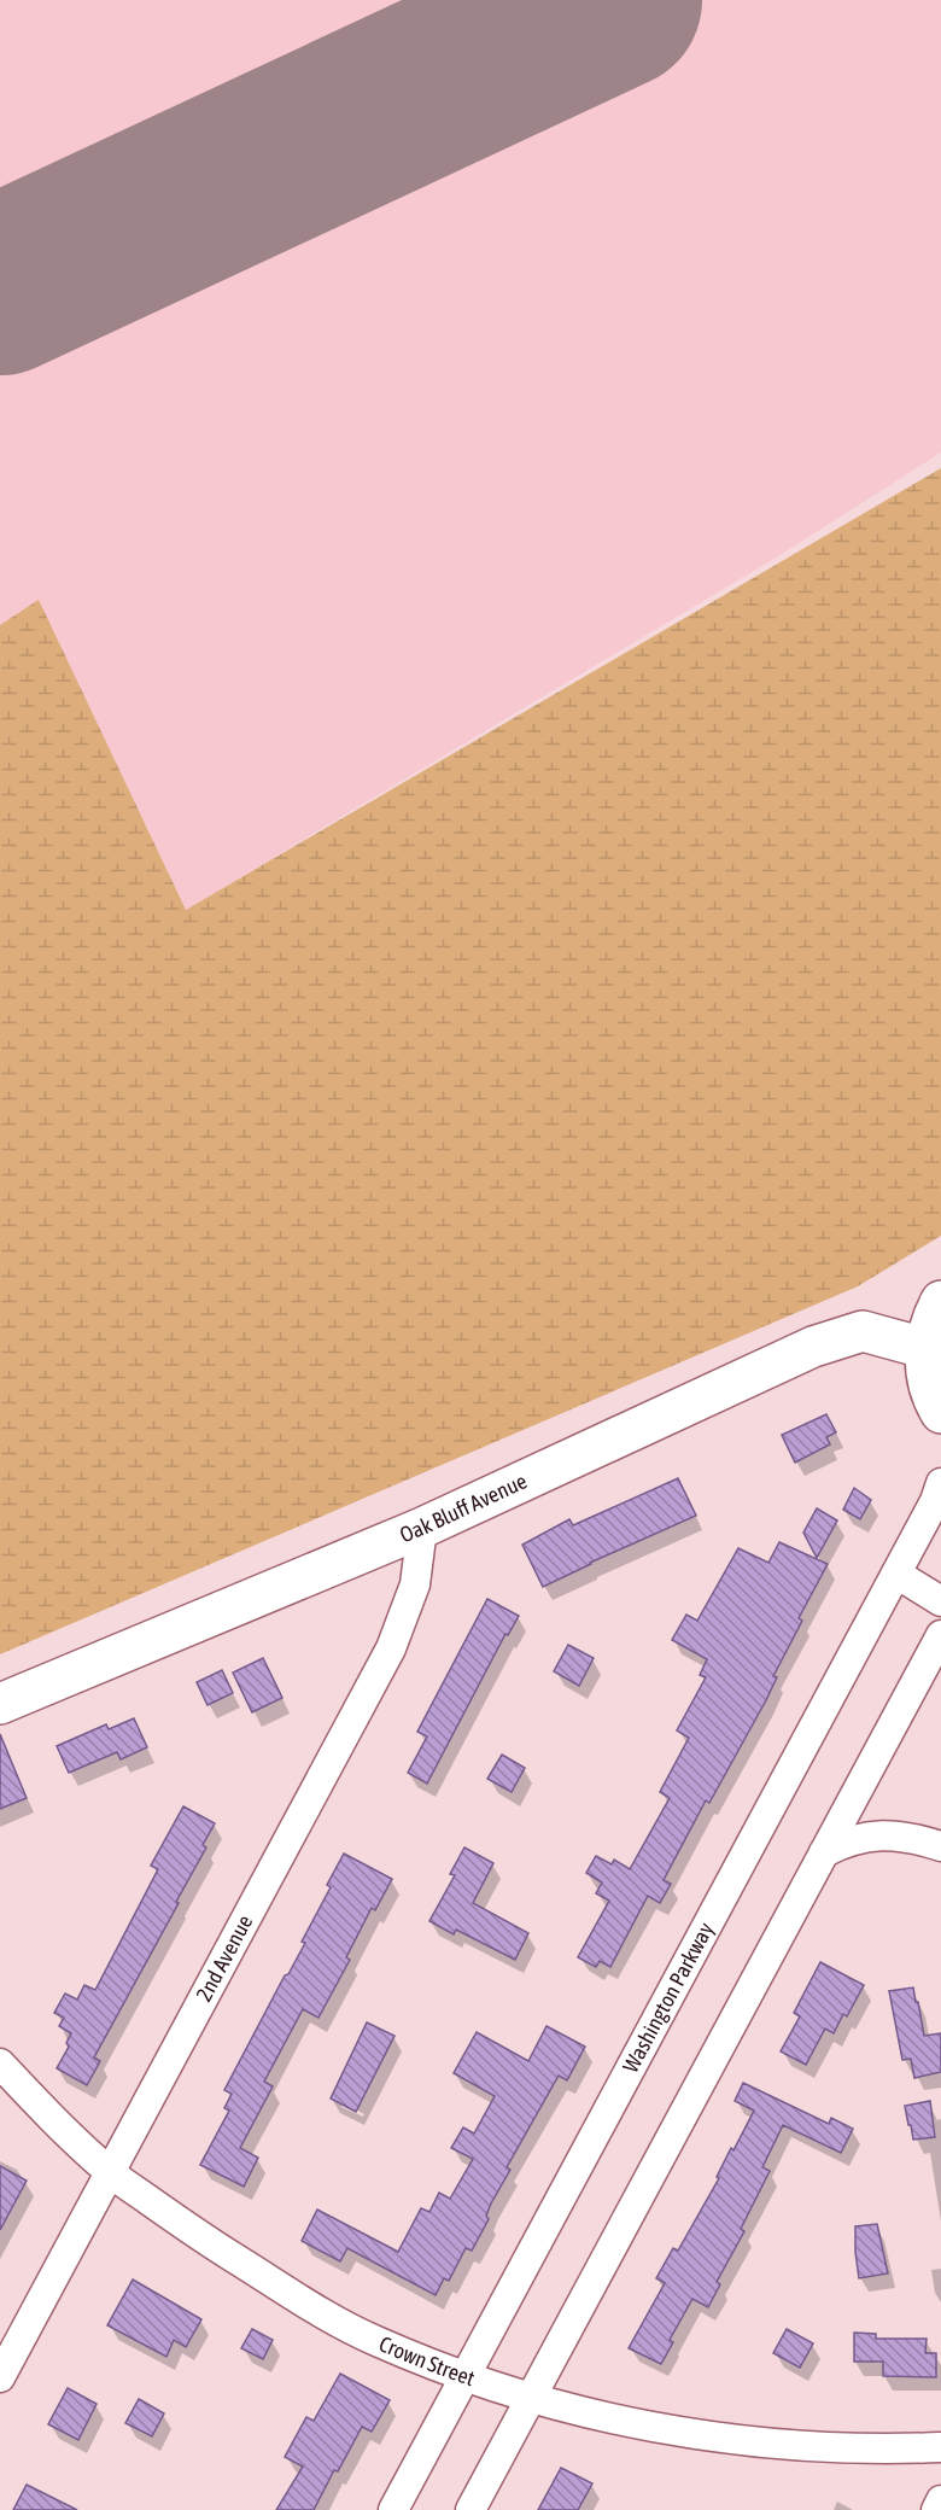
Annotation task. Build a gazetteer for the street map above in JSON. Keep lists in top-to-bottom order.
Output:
{
  "streets": {
    "main road": ["Oak Bluff Avenue"],
    "street": ["2nd Avenue", "Washington Parkway", "Crown Street"]
  },
  "crossings": [
    ["Oak Bluff Avenue", "2nd Avenue"],
    ["2nd Avenue", "Crown Street"],
    ["Washington Parkway", "Crown Street"]
  ]
}
